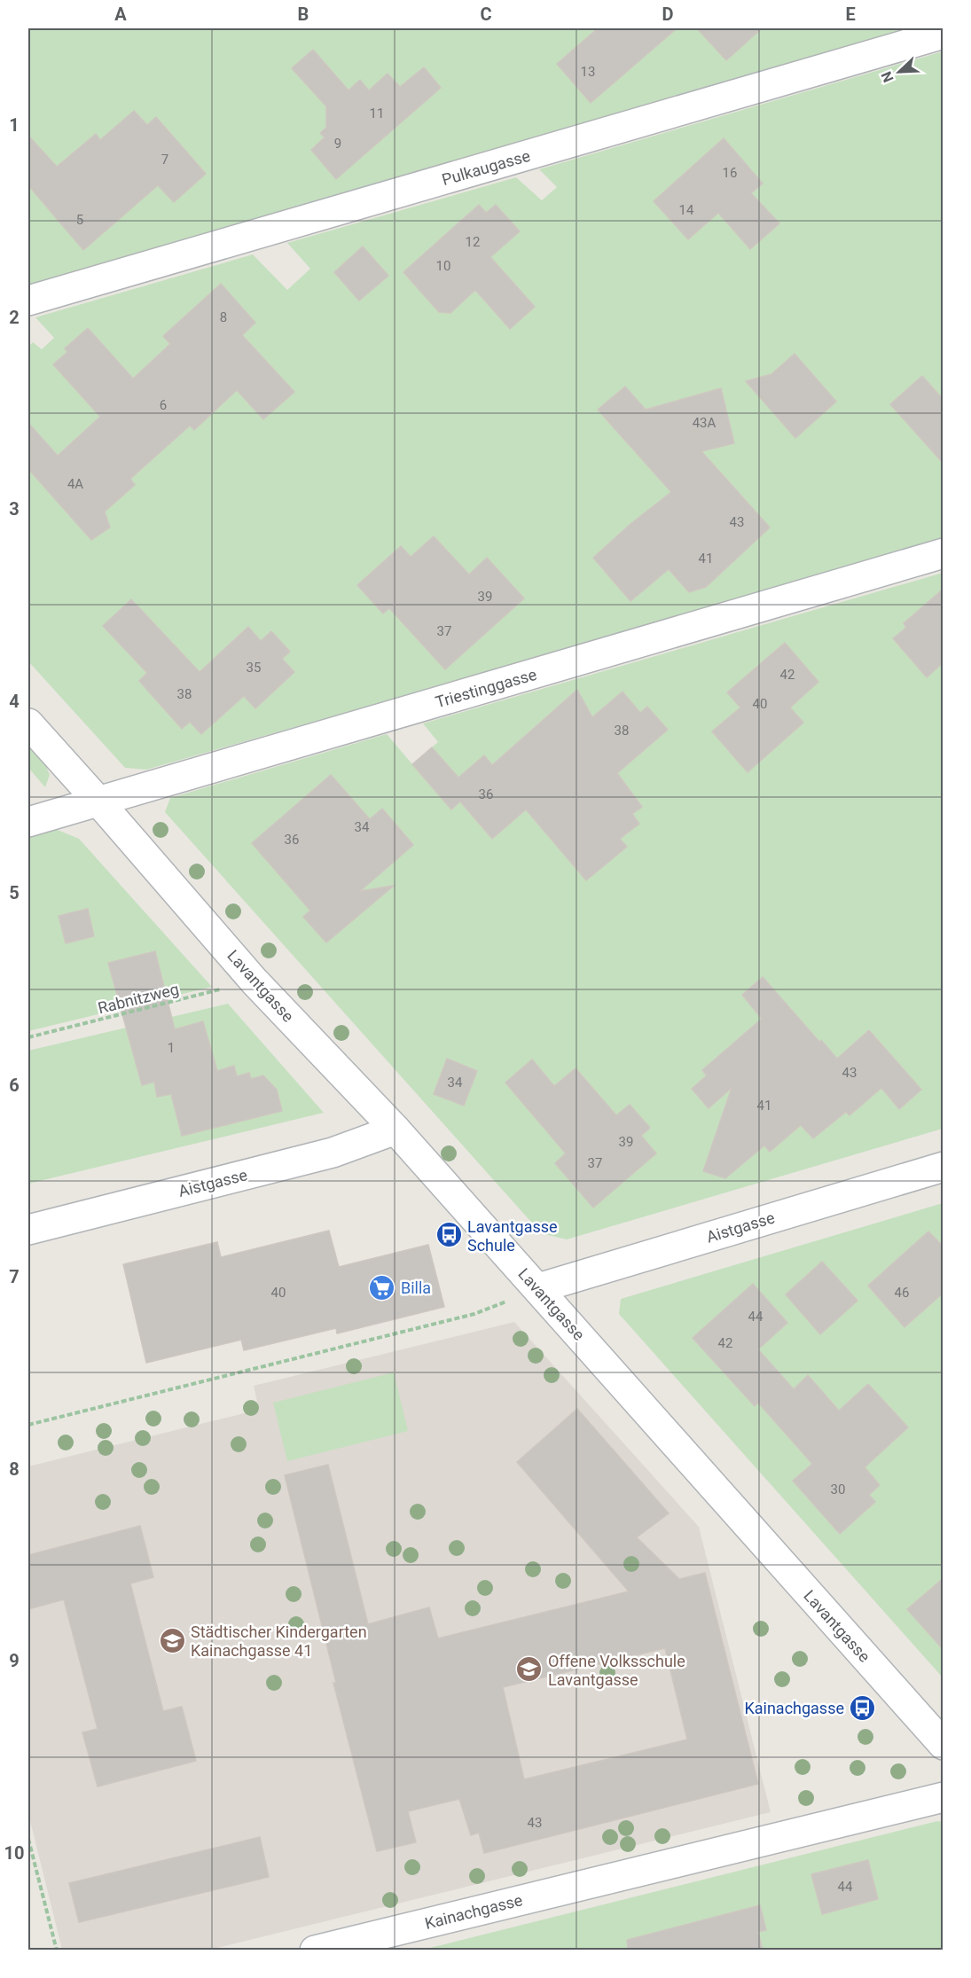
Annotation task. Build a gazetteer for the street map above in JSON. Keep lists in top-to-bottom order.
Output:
{
  "streets": {
    "street": [
      "Pulkaugasse",
      "Triestinggasse",
      "Lavantgasse",
      "Aistgasse",
      "Kainachgasse"
    ],
    "path": ["Rabnitzweg"]
  },
  "crossings": [
    ["Triestinggasse", "Lavantgasse"],
    ["Lavantgasse", "Rabnitzweg"],
    ["Lavantgasse", "Aistgasse"]
  ],
  "places": {
    "bus stop": ["Lavantgasse Schule", "Kainachgasse"],
    "supermarket": ["Billa"],
    "school or university": ["Städtischer Kindergarten Kainachgasse 41", "Offene Volksschule Lavantgasse"]
  },
  "house_numbers": [
    "13",
    "11",
    "9",
    "7",
    "16",
    "14",
    "5",
    "12",
    "10",
    "8",
    "6",
    "43A",
    "4A",
    "43",
    "41",
    "39",
    "37",
    "35",
    "42",
    "38",
    "40",
    "38",
    "36",
    "34",
    "36",
    "1",
    "43",
    "34",
    "41",
    "39",
    "37",
    "40",
    "46",
    "44",
    "42",
    "30",
    "43",
    "44"
  ],
  "north": "bottom left",
  "grid": {
    "columns": [
      "A",
      "B",
      "C",
      "D",
      "E"
    ],
    "rows": [
      "1",
      "2",
      "3",
      "4",
      "5",
      "6",
      "7",
      "8",
      "9",
      "10"
    ]
  }
}
